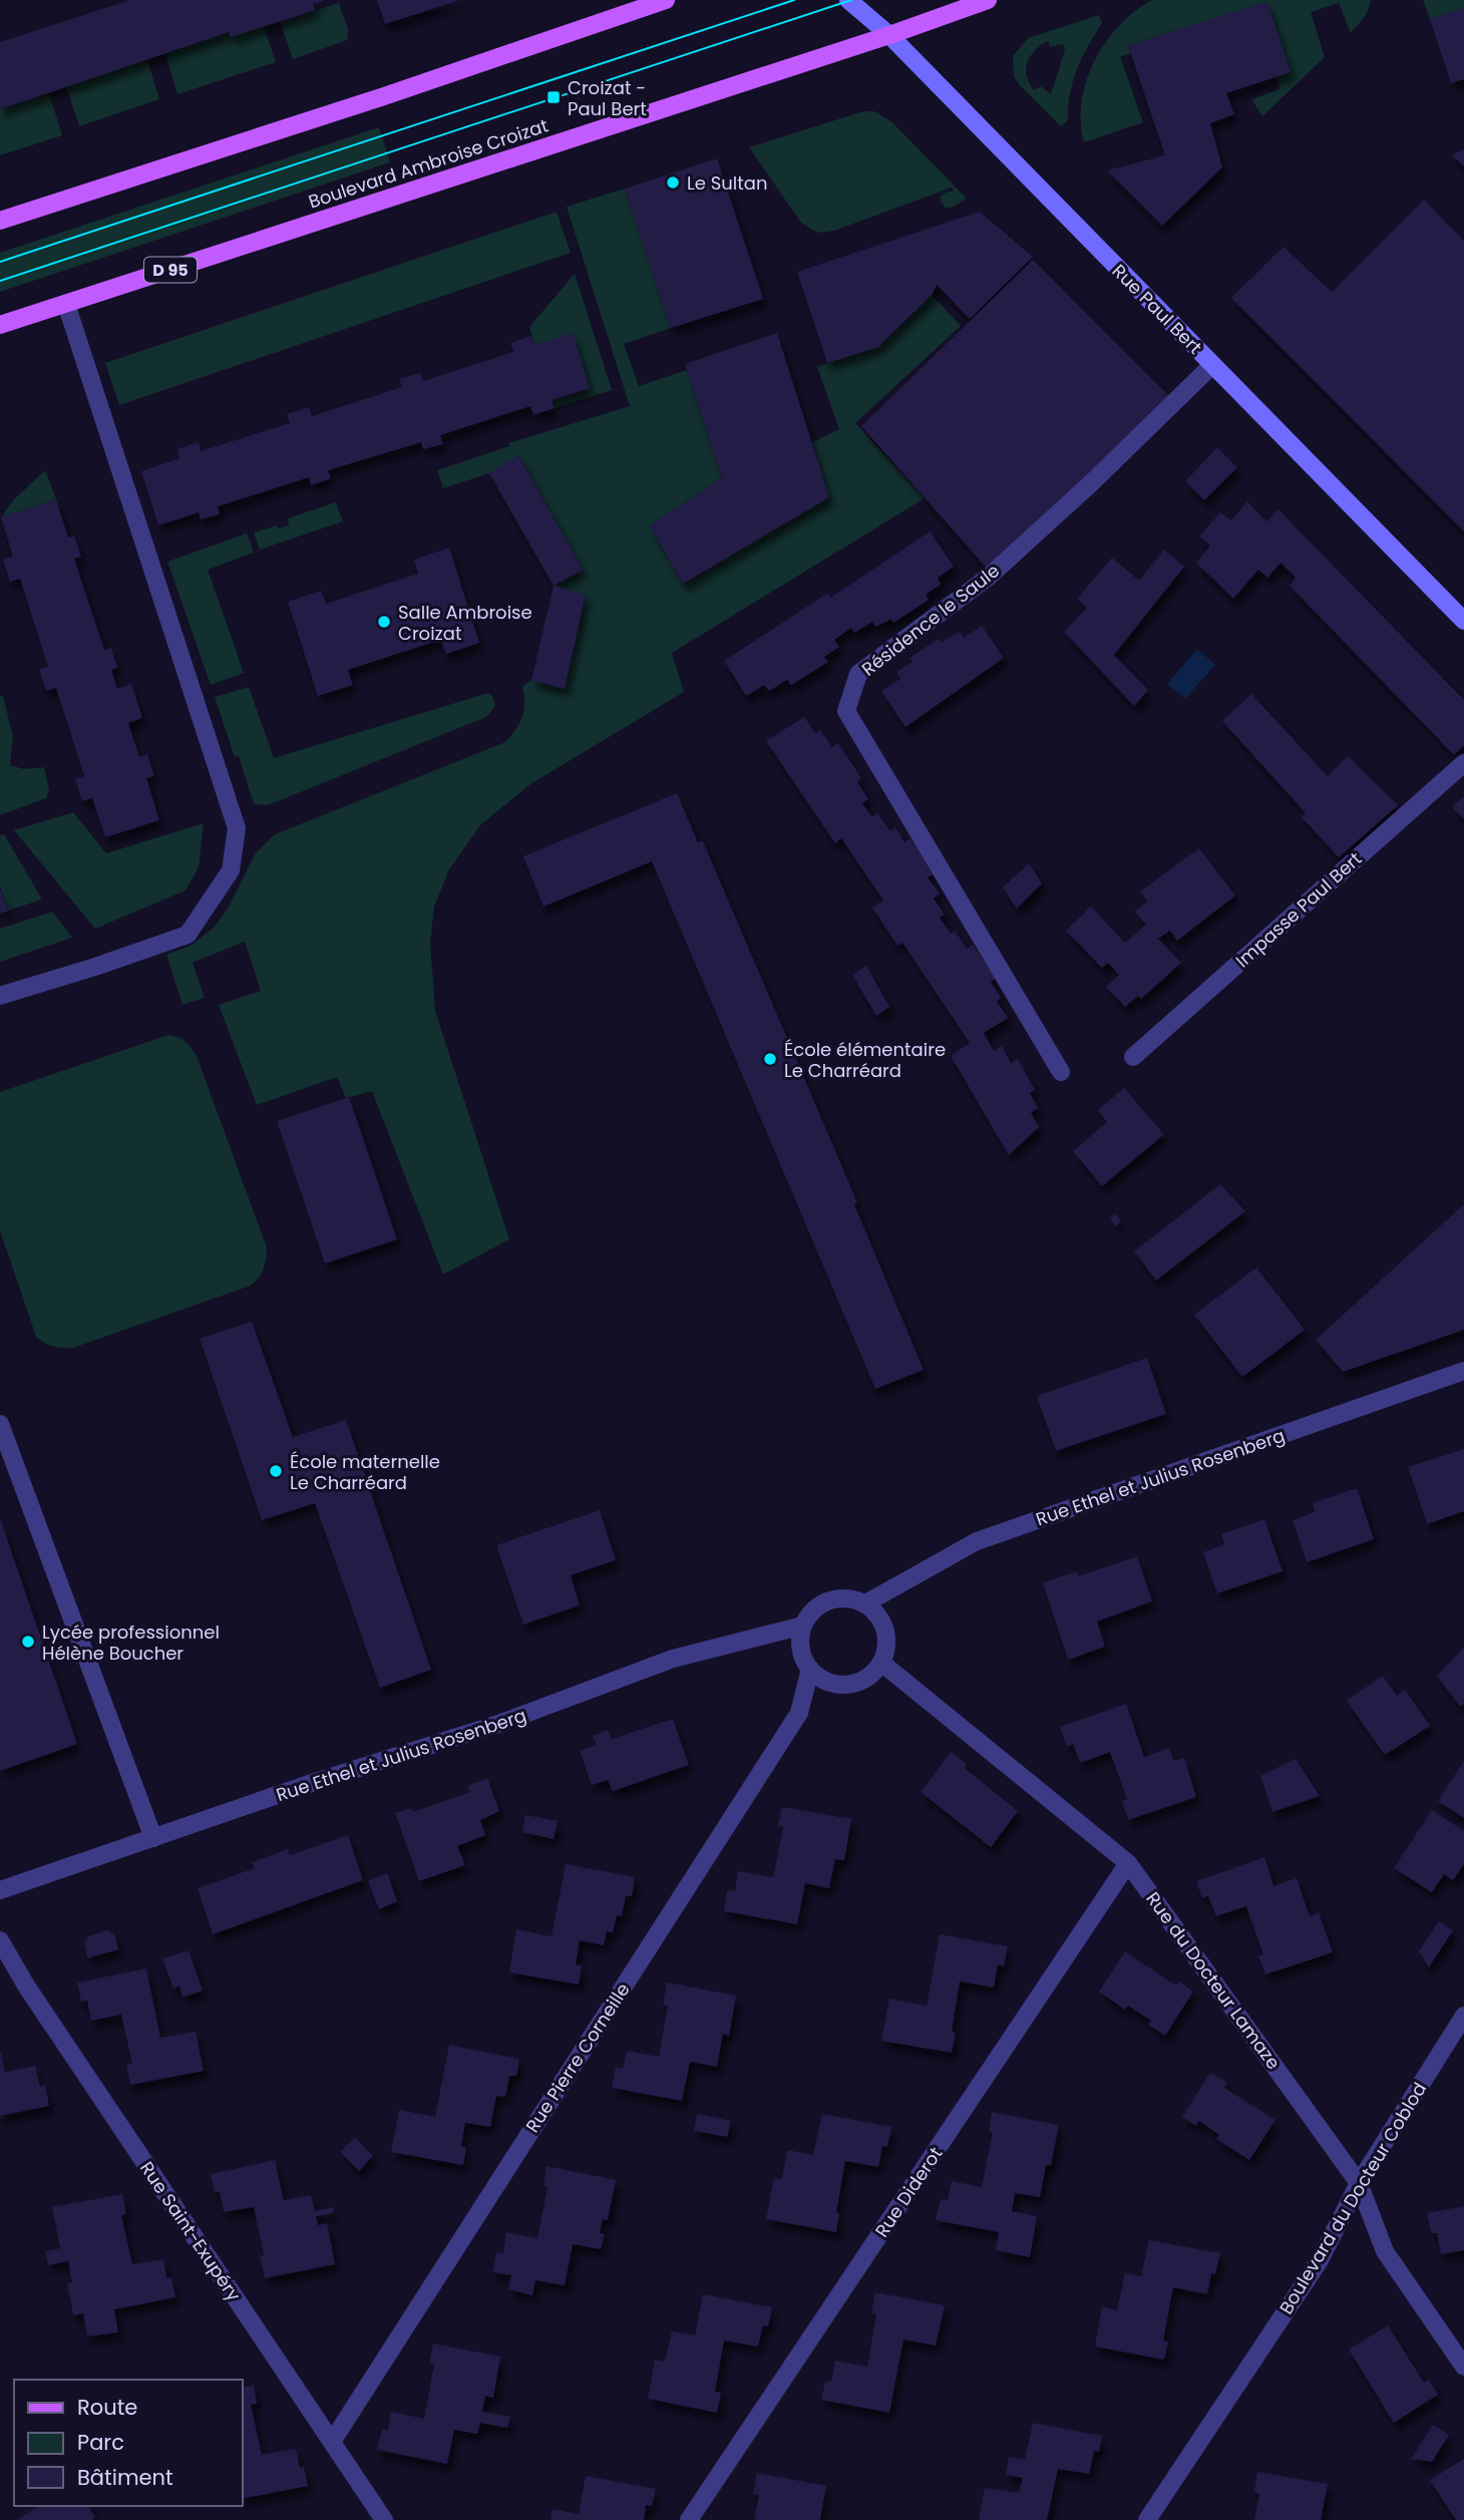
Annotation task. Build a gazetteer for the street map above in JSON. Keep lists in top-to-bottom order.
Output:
{
  "streets": {
    "main road": ["Boulevard Ambroise Croizat", "D 95"],
    "street": [
      "Rue Paul Bert",
      "Résidence le Saule",
      "Impasse Paul Bert",
      "Rue Ethel et Julius Rosenberg",
      "Rue du Docteur Lamaze",
      "Rue Pierre Corneille",
      "Rue Diderot",
      "Boulevard du Docteur Coblod",
      "Rue Saint-Exupéry"
    ]
  },
  "crossings": [
    ["Boulevard Ambroise Croizat", "Rue Paul Bert"],
    ["Rue Paul Bert", "Résidence le Saule"],
    ["Rue Ethel et Julius Rosenberg", "Rue du Docteur Lamaze"],
    ["Rue Ethel et Julius Rosenberg", "Rue Pierre Corneille"],
    ["Rue du Docteur Lamaze", "Rue Pierre Corneille"],
    ["Rue du Docteur Lamaze", "Rue Diderot"],
    ["Rue du Docteur Lamaze", "Boulevard du Docteur Coblod"],
    ["Rue Pierre Corneille", "Rue Saint-Exupéry"]
  ],
  "places": {
    "transit": ["Croizat - Paul Bert"],
    "other": [
      "Le Sultan",
      "Salle Ambroise Croizat",
      "École élémentaire Le Charréard",
      "École maternelle Le Charréard",
      "Lycée professionnel Hélène Boucher"
    ]
  },
  "legend": ["Route", "Parc", "Bâtiment"]
}
